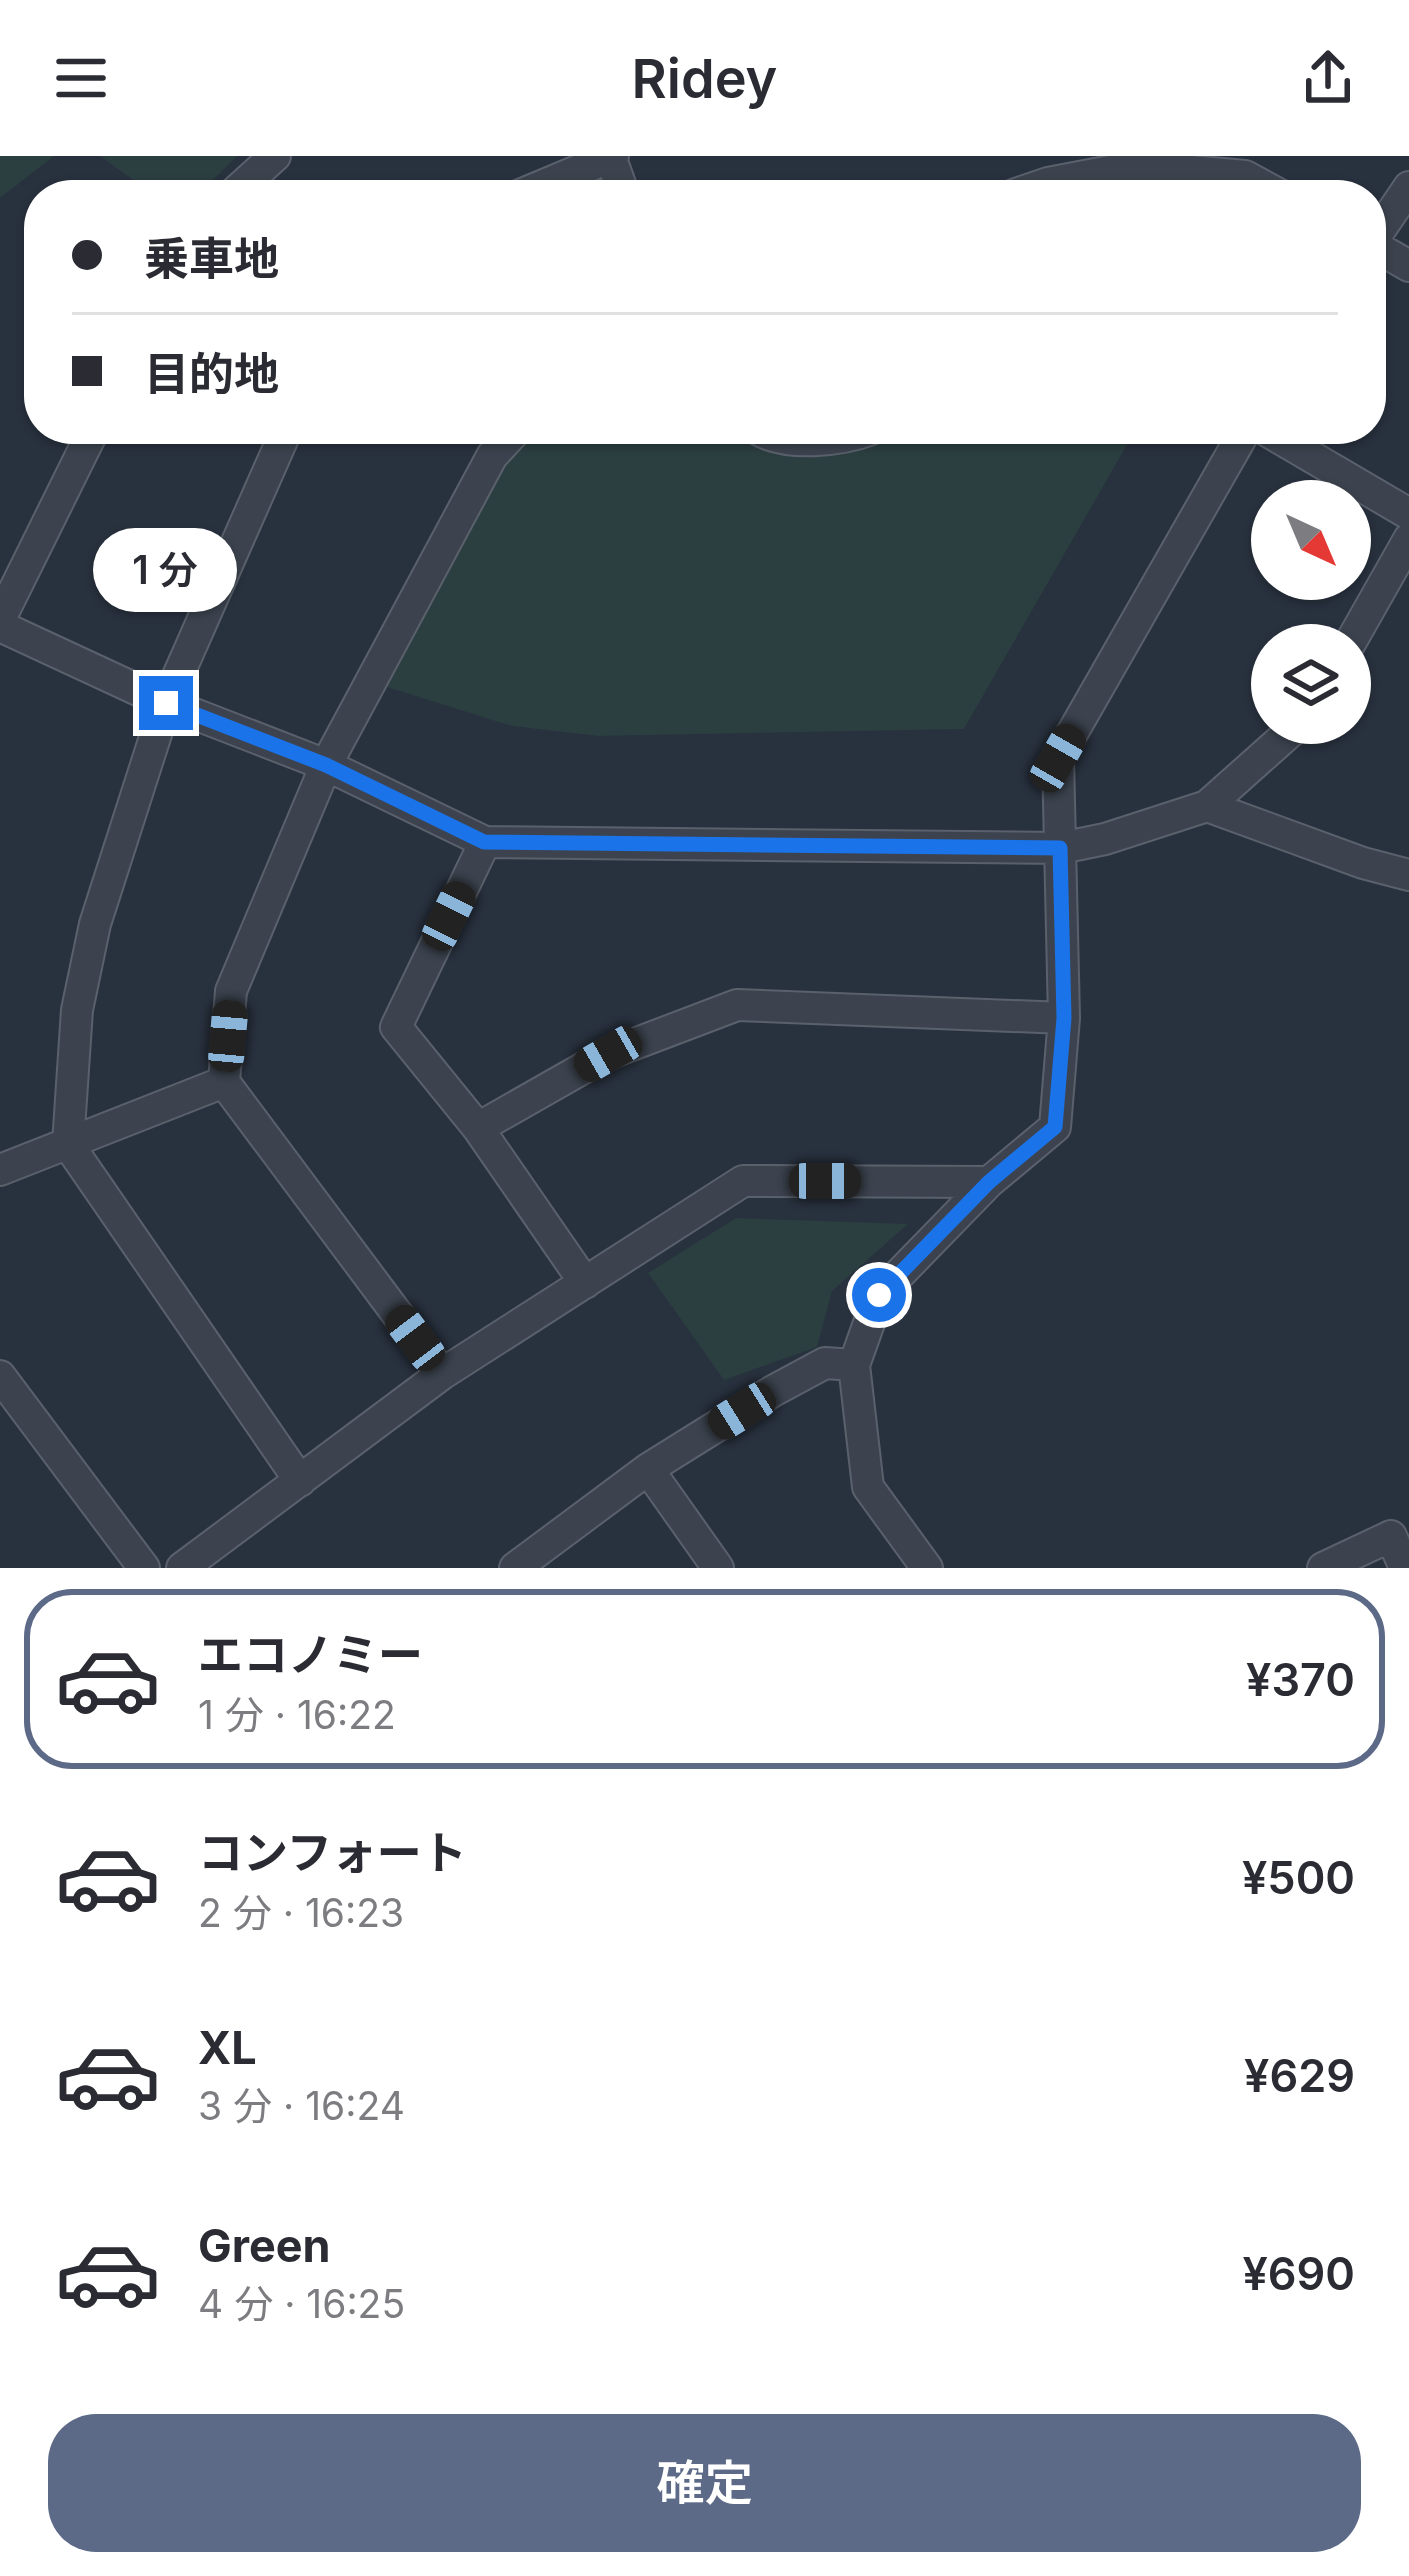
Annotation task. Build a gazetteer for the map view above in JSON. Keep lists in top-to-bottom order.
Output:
{
  "north": "bottom right",
  "page": {
    "header": "Ridey",
    "banner": ["乗車地", "目的地"],
    "bubble": "1 分",
    "list": [
      {
        "name": "エコノミー",
        "note": "1 分 · 16:22",
        "value": "¥370"
      },
      {
        "name": "コンフォート",
        "note": "2 分 · 16:23",
        "value": "¥500"
      },
      {
        "name": "XL",
        "note": "3 分 · 16:24",
        "value": "¥629"
      },
      {
        "name": "Green",
        "note": "4 分 · 16:25",
        "value": "¥690"
      }
    ],
    "buttons": "確定"
  }
}
